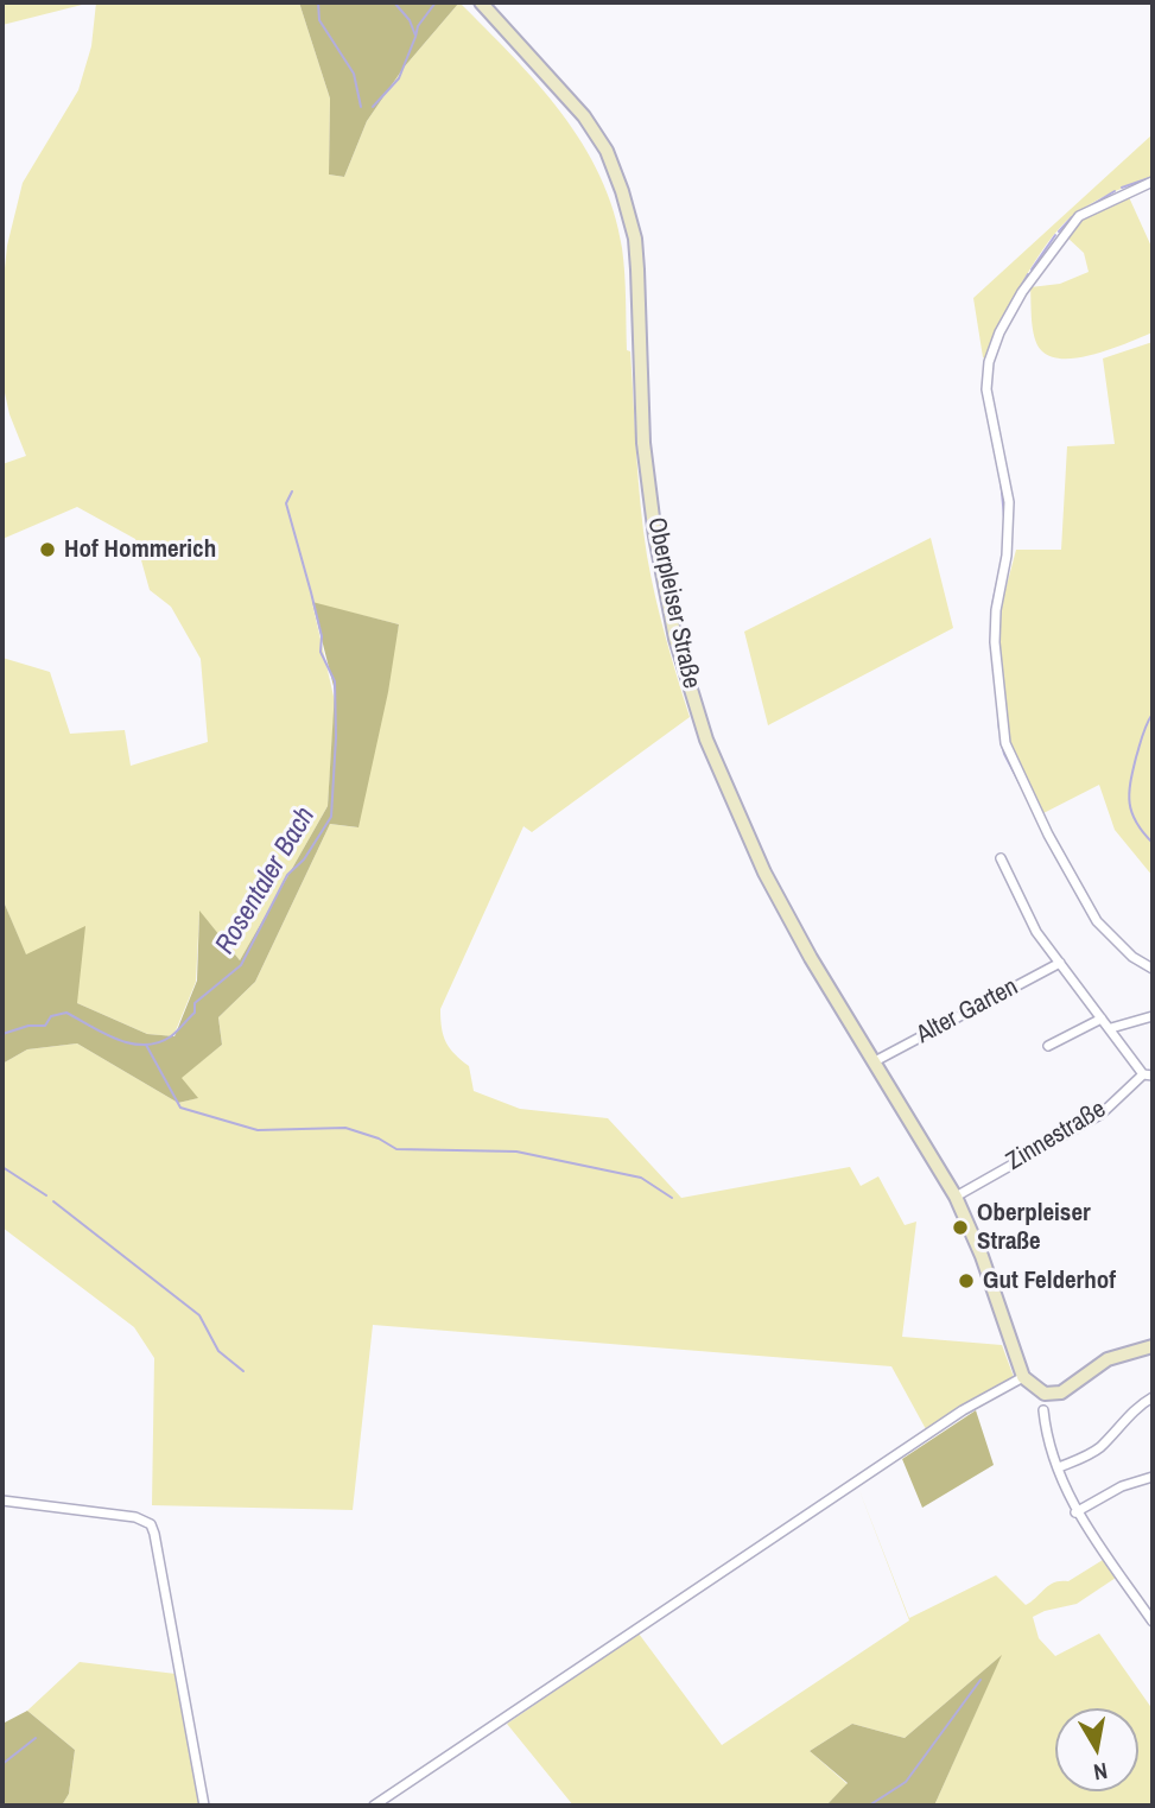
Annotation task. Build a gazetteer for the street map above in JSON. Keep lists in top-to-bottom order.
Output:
{
  "streets": {
    "main road": ["Oberpleiser Straße"],
    "street": ["Alter Garten", "Zinnestraße"]
  },
  "crossings": [
    ["Oberpleiser Straße", "Alter Garten"],
    ["Oberpleiser Straße", "Zinnestraße"]
  ],
  "water": ["Rosentaler Bach"],
  "places": ["Hof Hommerich", "Oberpleiser Straße", "Gut Felderhof"],
  "north": "bottom"
}
